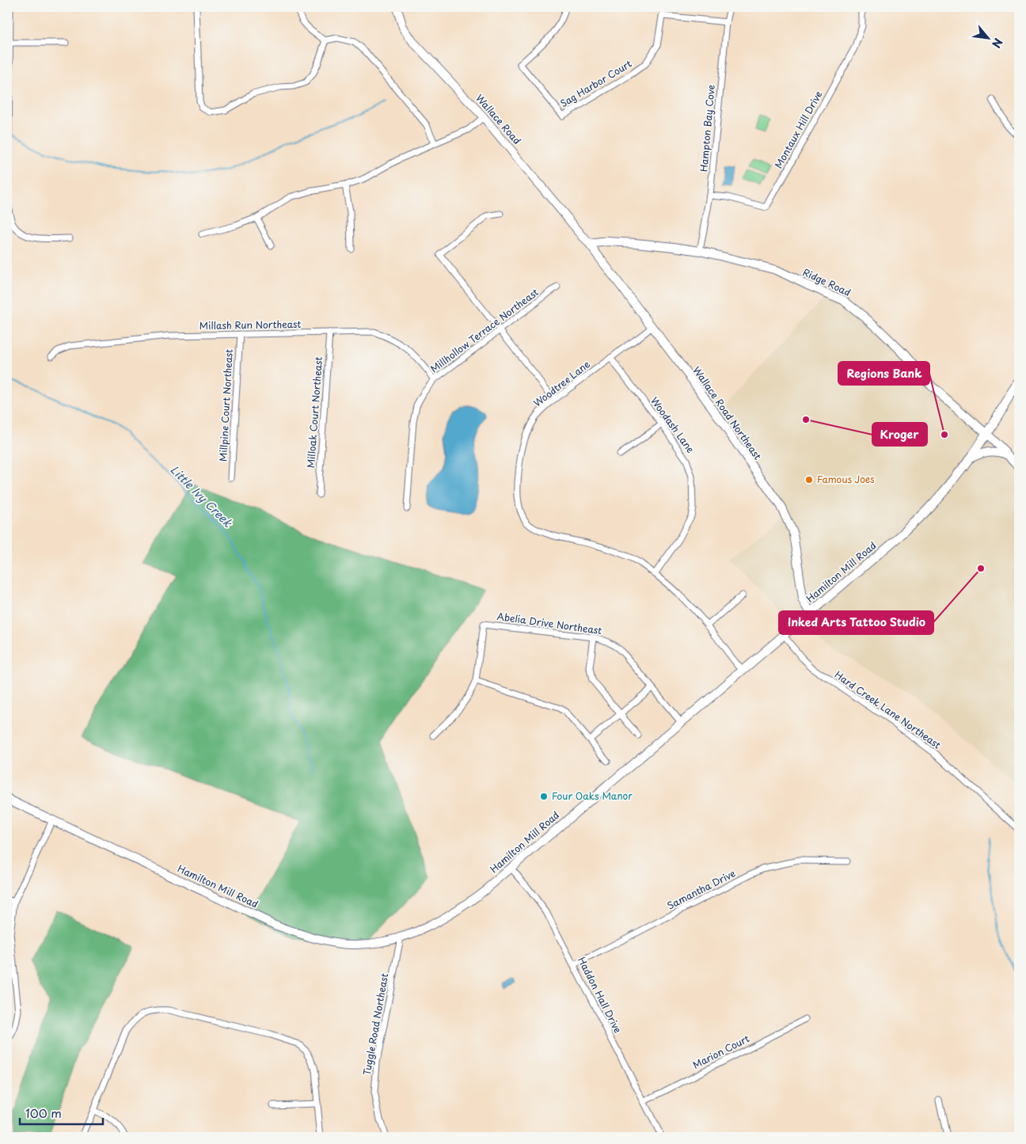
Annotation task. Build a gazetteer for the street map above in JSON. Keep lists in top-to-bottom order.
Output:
{
  "streets": {
    "main road": [
      "Wallace Road",
      "Ridge Road",
      "Wallace Road Northeast",
      "Hamilton Mill Road"
    ],
    "street": [
      "Sag Harbor Court",
      "Hampton Bay Cove",
      "Montaux Hill Drive",
      "Millash Run Northeast",
      "Millhollow Terrace Northeast",
      "Woodtree Lane",
      "Millpine Court Northeast",
      "Milloak Court Northeast",
      "Woodash Lane",
      "Abelia Drive Northeast",
      "Hard Creek Lane Northeast",
      "Samantha Drive",
      "Haddon Hall Drive",
      "Tuggle Road Northeast",
      "Marion Court"
    ]
  },
  "crossings": [
    ["Wallace Road", "Ridge Road"],
    ["Wallace Road", "Wallace Road Northeast"],
    ["Hampton Bay Cove", "Montaux Hill Drive"],
    ["Hampton Bay Cove", "Ridge Road"],
    ["Ridge Road", "Wallace Road Northeast"],
    ["Ridge Road", "Hamilton Mill Road"],
    ["Millash Run Northeast", "Millhollow Terrace Northeast"],
    ["Millash Run Northeast", "Millpine Court Northeast"],
    ["Millash Run Northeast", "Milloak Court Northeast"],
    ["Woodtree Lane", "Wallace Road Northeast"],
    ["Woodtree Lane", "Woodash Lane"],
    ["Woodtree Lane", "Hamilton Mill Road"],
    ["Wallace Road Northeast", "Hamilton Mill Road"],
    ["Hamilton Mill Road", "Abelia Drive Northeast"],
    ["Hamilton Mill Road", "Hard Creek Lane Northeast"],
    ["Hamilton Mill Road", "Haddon Hall Drive"],
    ["Hamilton Mill Road", "Tuggle Road Northeast"],
    ["Samantha Drive", "Haddon Hall Drive"],
    ["Haddon Hall Drive", "Marion Court"]
  ],
  "water": ["Little Ivy Creek"],
  "places": [
    "Kroger",
    "Regions Bank",
    "Famous Joes",
    "Inked Arts Tattoo Studio",
    "Four Oaks Manor"
  ],
  "scale_bar": "100 m",
  "north": "bottom right"
}
